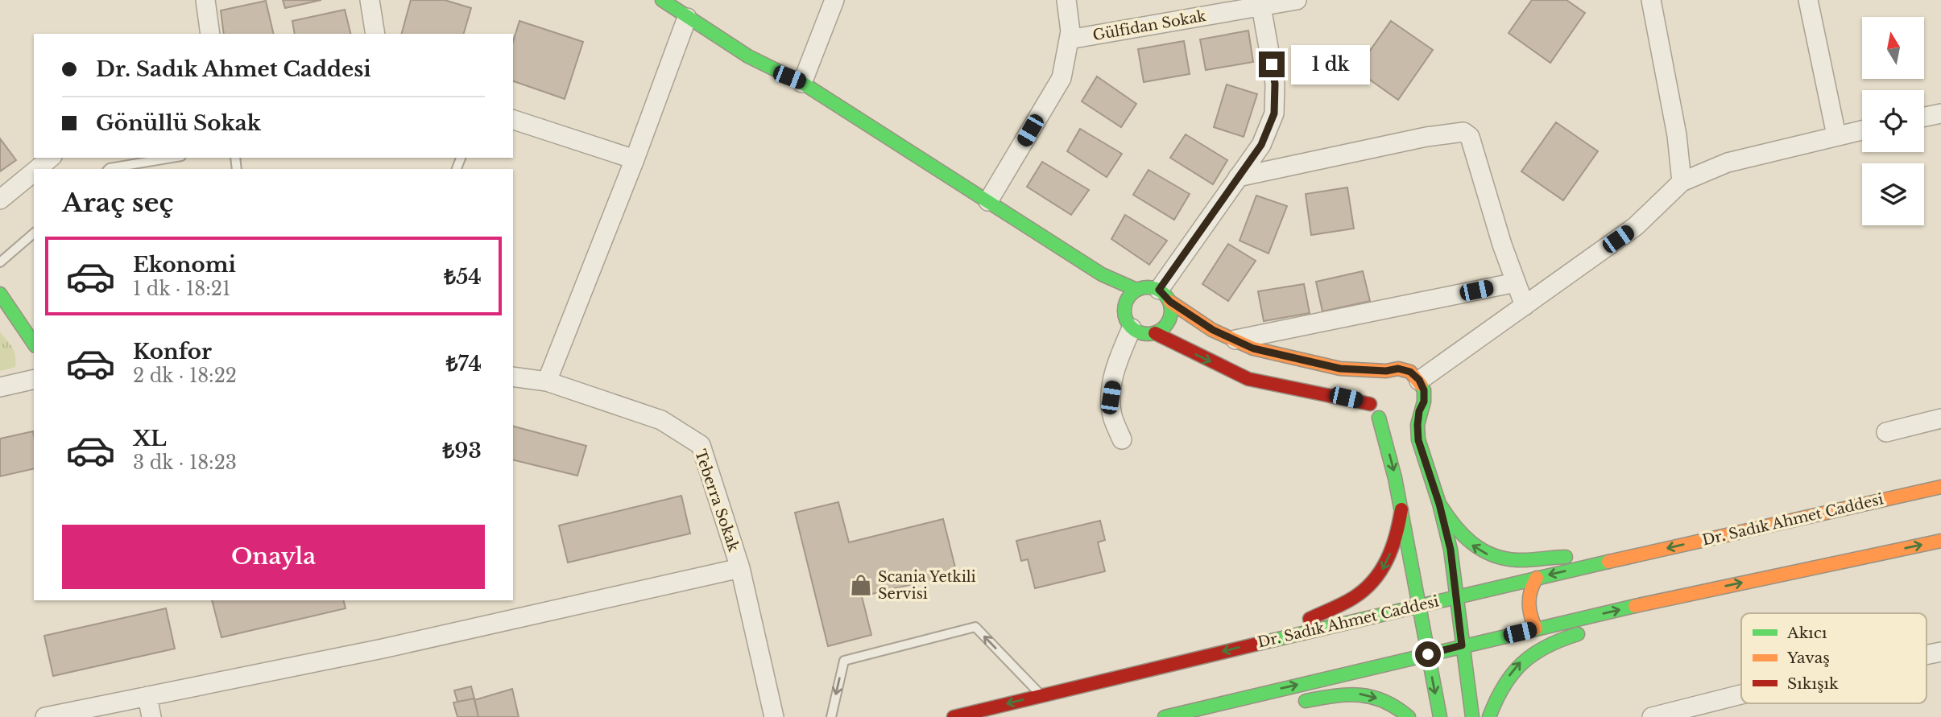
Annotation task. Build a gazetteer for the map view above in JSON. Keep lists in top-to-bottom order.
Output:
{
  "streets": {
    "main road": ["Dr. Sadık Ahmet Caddesi"],
    "street": ["Gülfidan Sokak", "Teberra Sokak"]
  },
  "places": {
    "shop": ["Scania Yetkili Servisi"]
  },
  "legend": ["Akıcı", "Yavaş", "Sıkışık"],
  "north": "top",
  "page": {
    "banner": ["Dr. Sadık Ahmet Caddesi", "Gönüllü Sokak"],
    "bubble": "1 dk",
    "heading": "Araç seç",
    "list": [
      {
        "name": "Ekonomi",
        "note": "1 dk · 18:21",
        "value": "₺54"
      },
      {
        "name": "Konfor",
        "note": "2 dk · 18:22",
        "value": "₺74"
      },
      {
        "name": "XL",
        "note": "3 dk · 18:23",
        "value": "₺93"
      }
    ],
    "buttons": "Onayla"
  }
}
